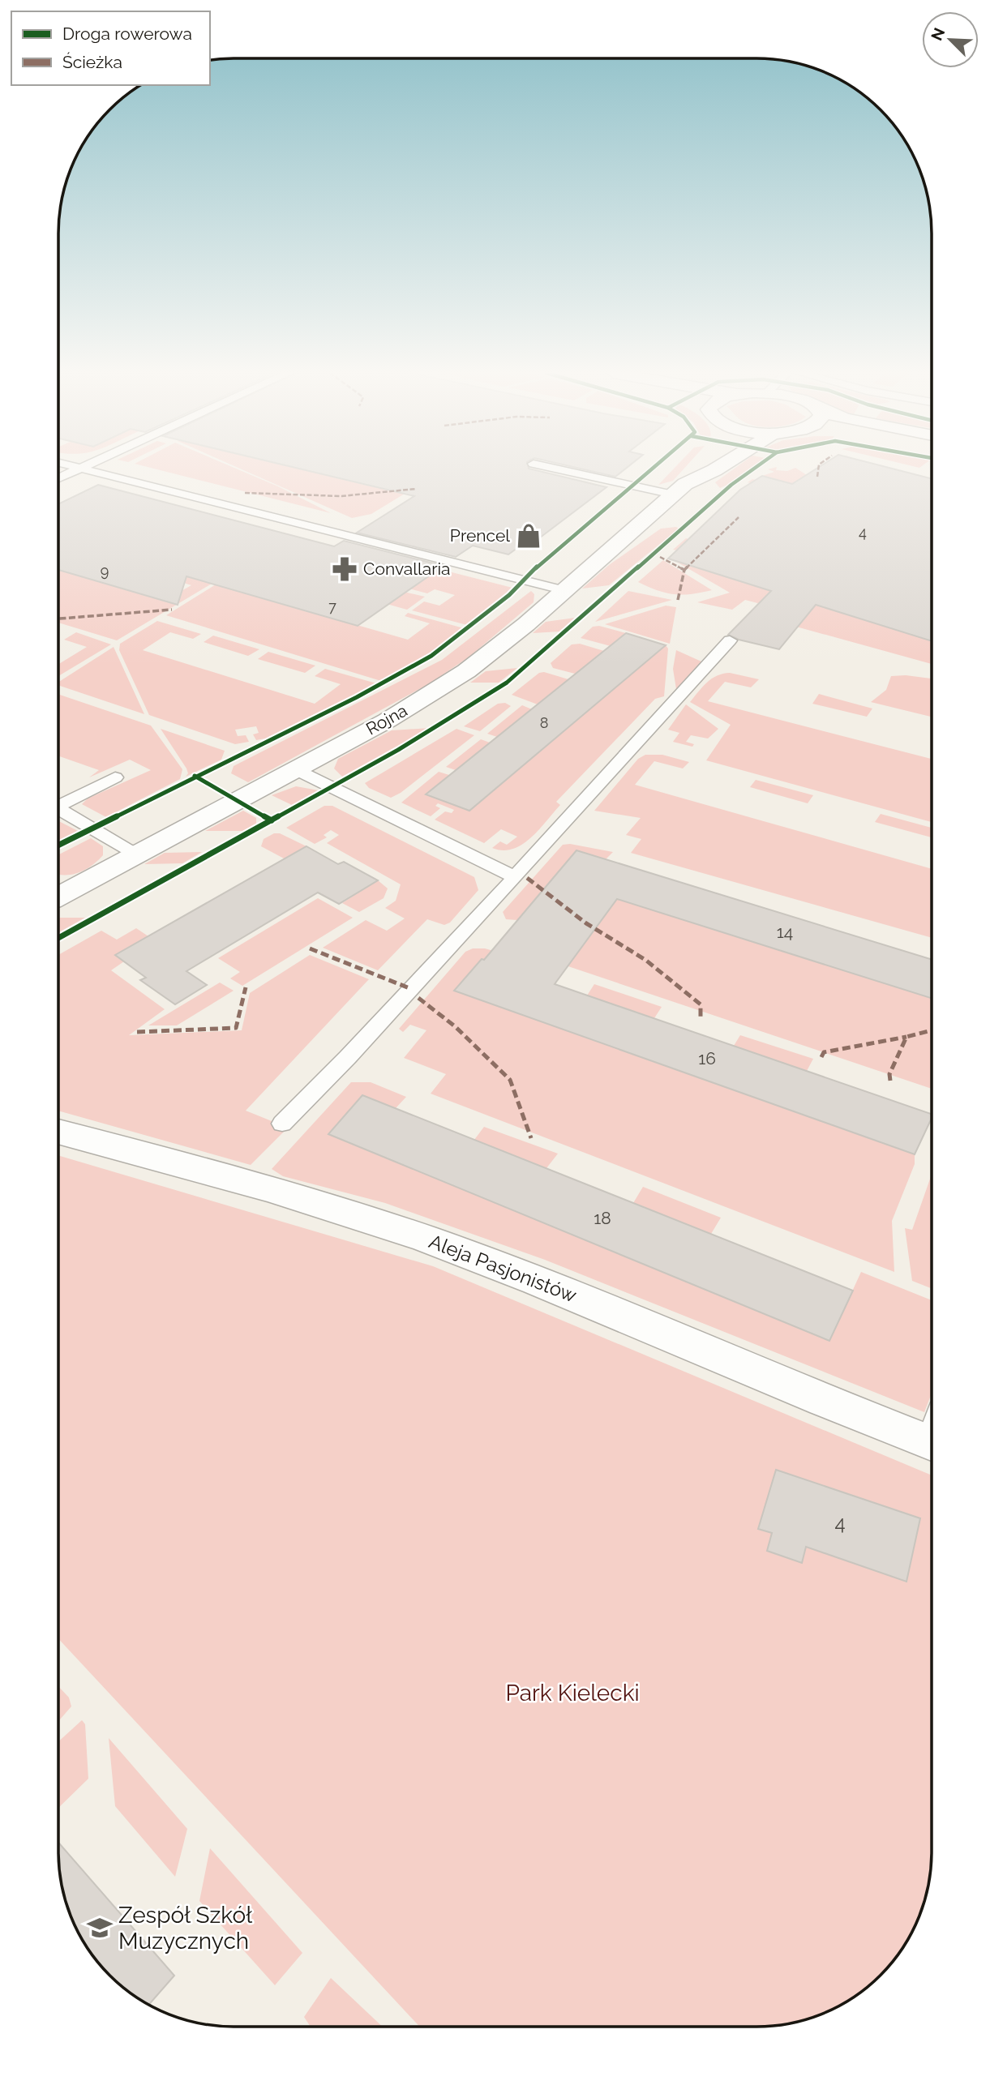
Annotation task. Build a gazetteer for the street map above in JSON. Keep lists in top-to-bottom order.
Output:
{
  "streets": {
    "street": ["Rojna", "Aleja Pasjonistów"]
  },
  "parks": ["Park Kielecki"],
  "places": {
    "shop": ["Prencel"],
    "pharmacy": ["Convallaria"],
    "school or university": ["Zespół Szkół Muzycznych"]
  },
  "house_numbers": [
    "4",
    "9",
    "7",
    "8",
    "14",
    "16",
    "18",
    "4"
  ],
  "legend": ["Droga rowerowa", "Ścieżka"],
  "north": "top left"
}
